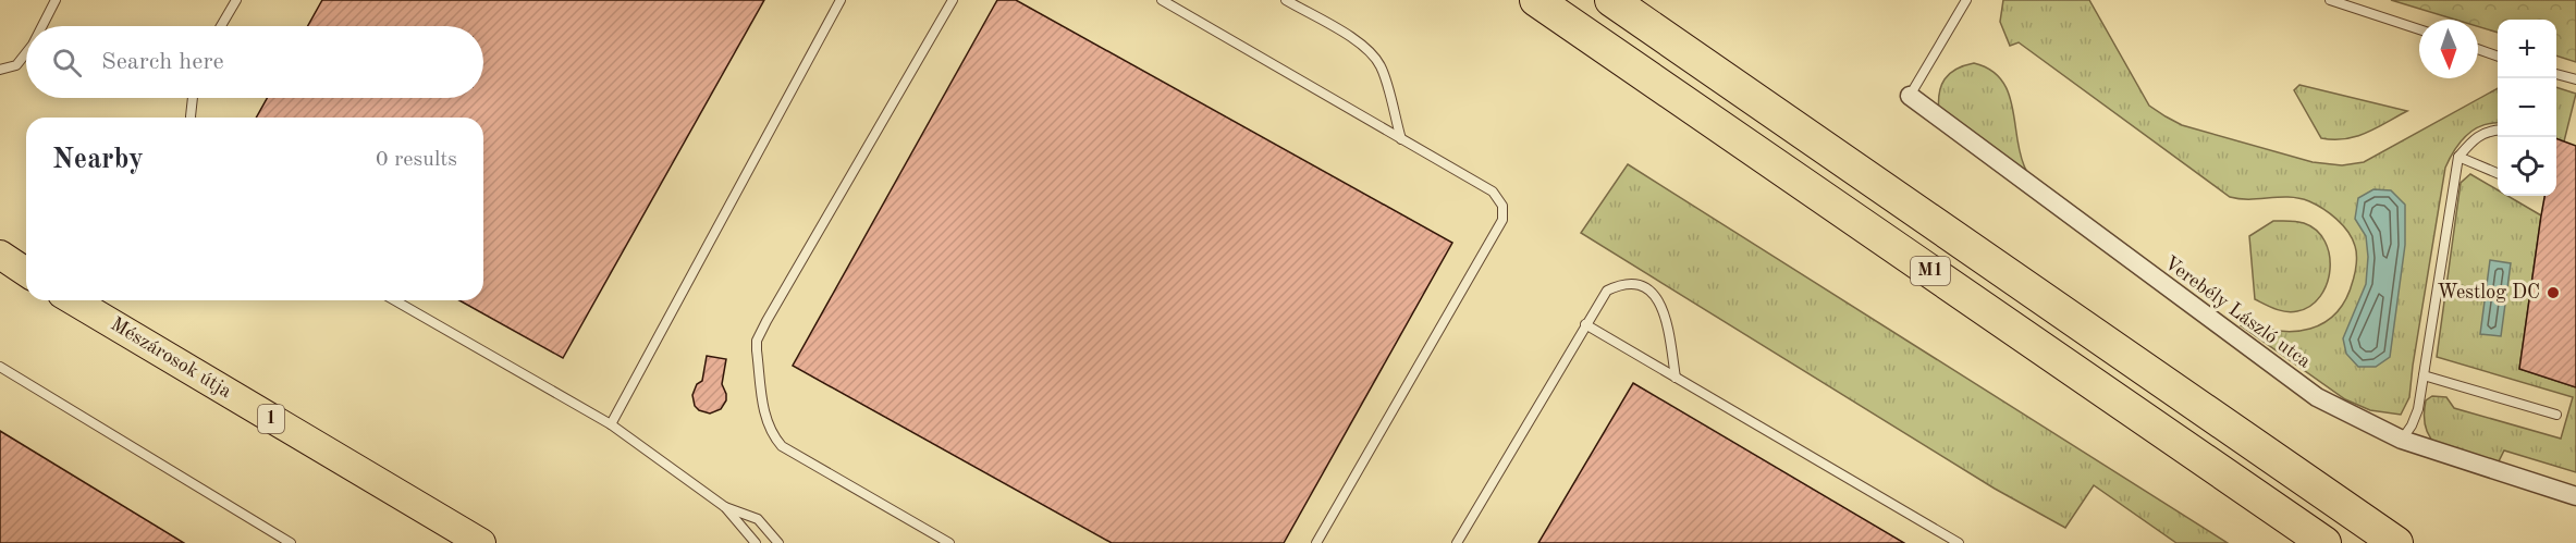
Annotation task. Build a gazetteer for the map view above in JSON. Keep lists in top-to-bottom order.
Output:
{
  "streets": {
    "highway": ["M1"],
    "main road": ["Mészárosok útja", "1"],
    "street": ["Verebély László utca"]
  },
  "places": ["Westlog DC"],
  "north": "bottom",
  "page": {
    "map_buttons": ["+", "−"],
    "search": "Search here",
    "heading": ["Nearby", "0 results"]
  }
}
